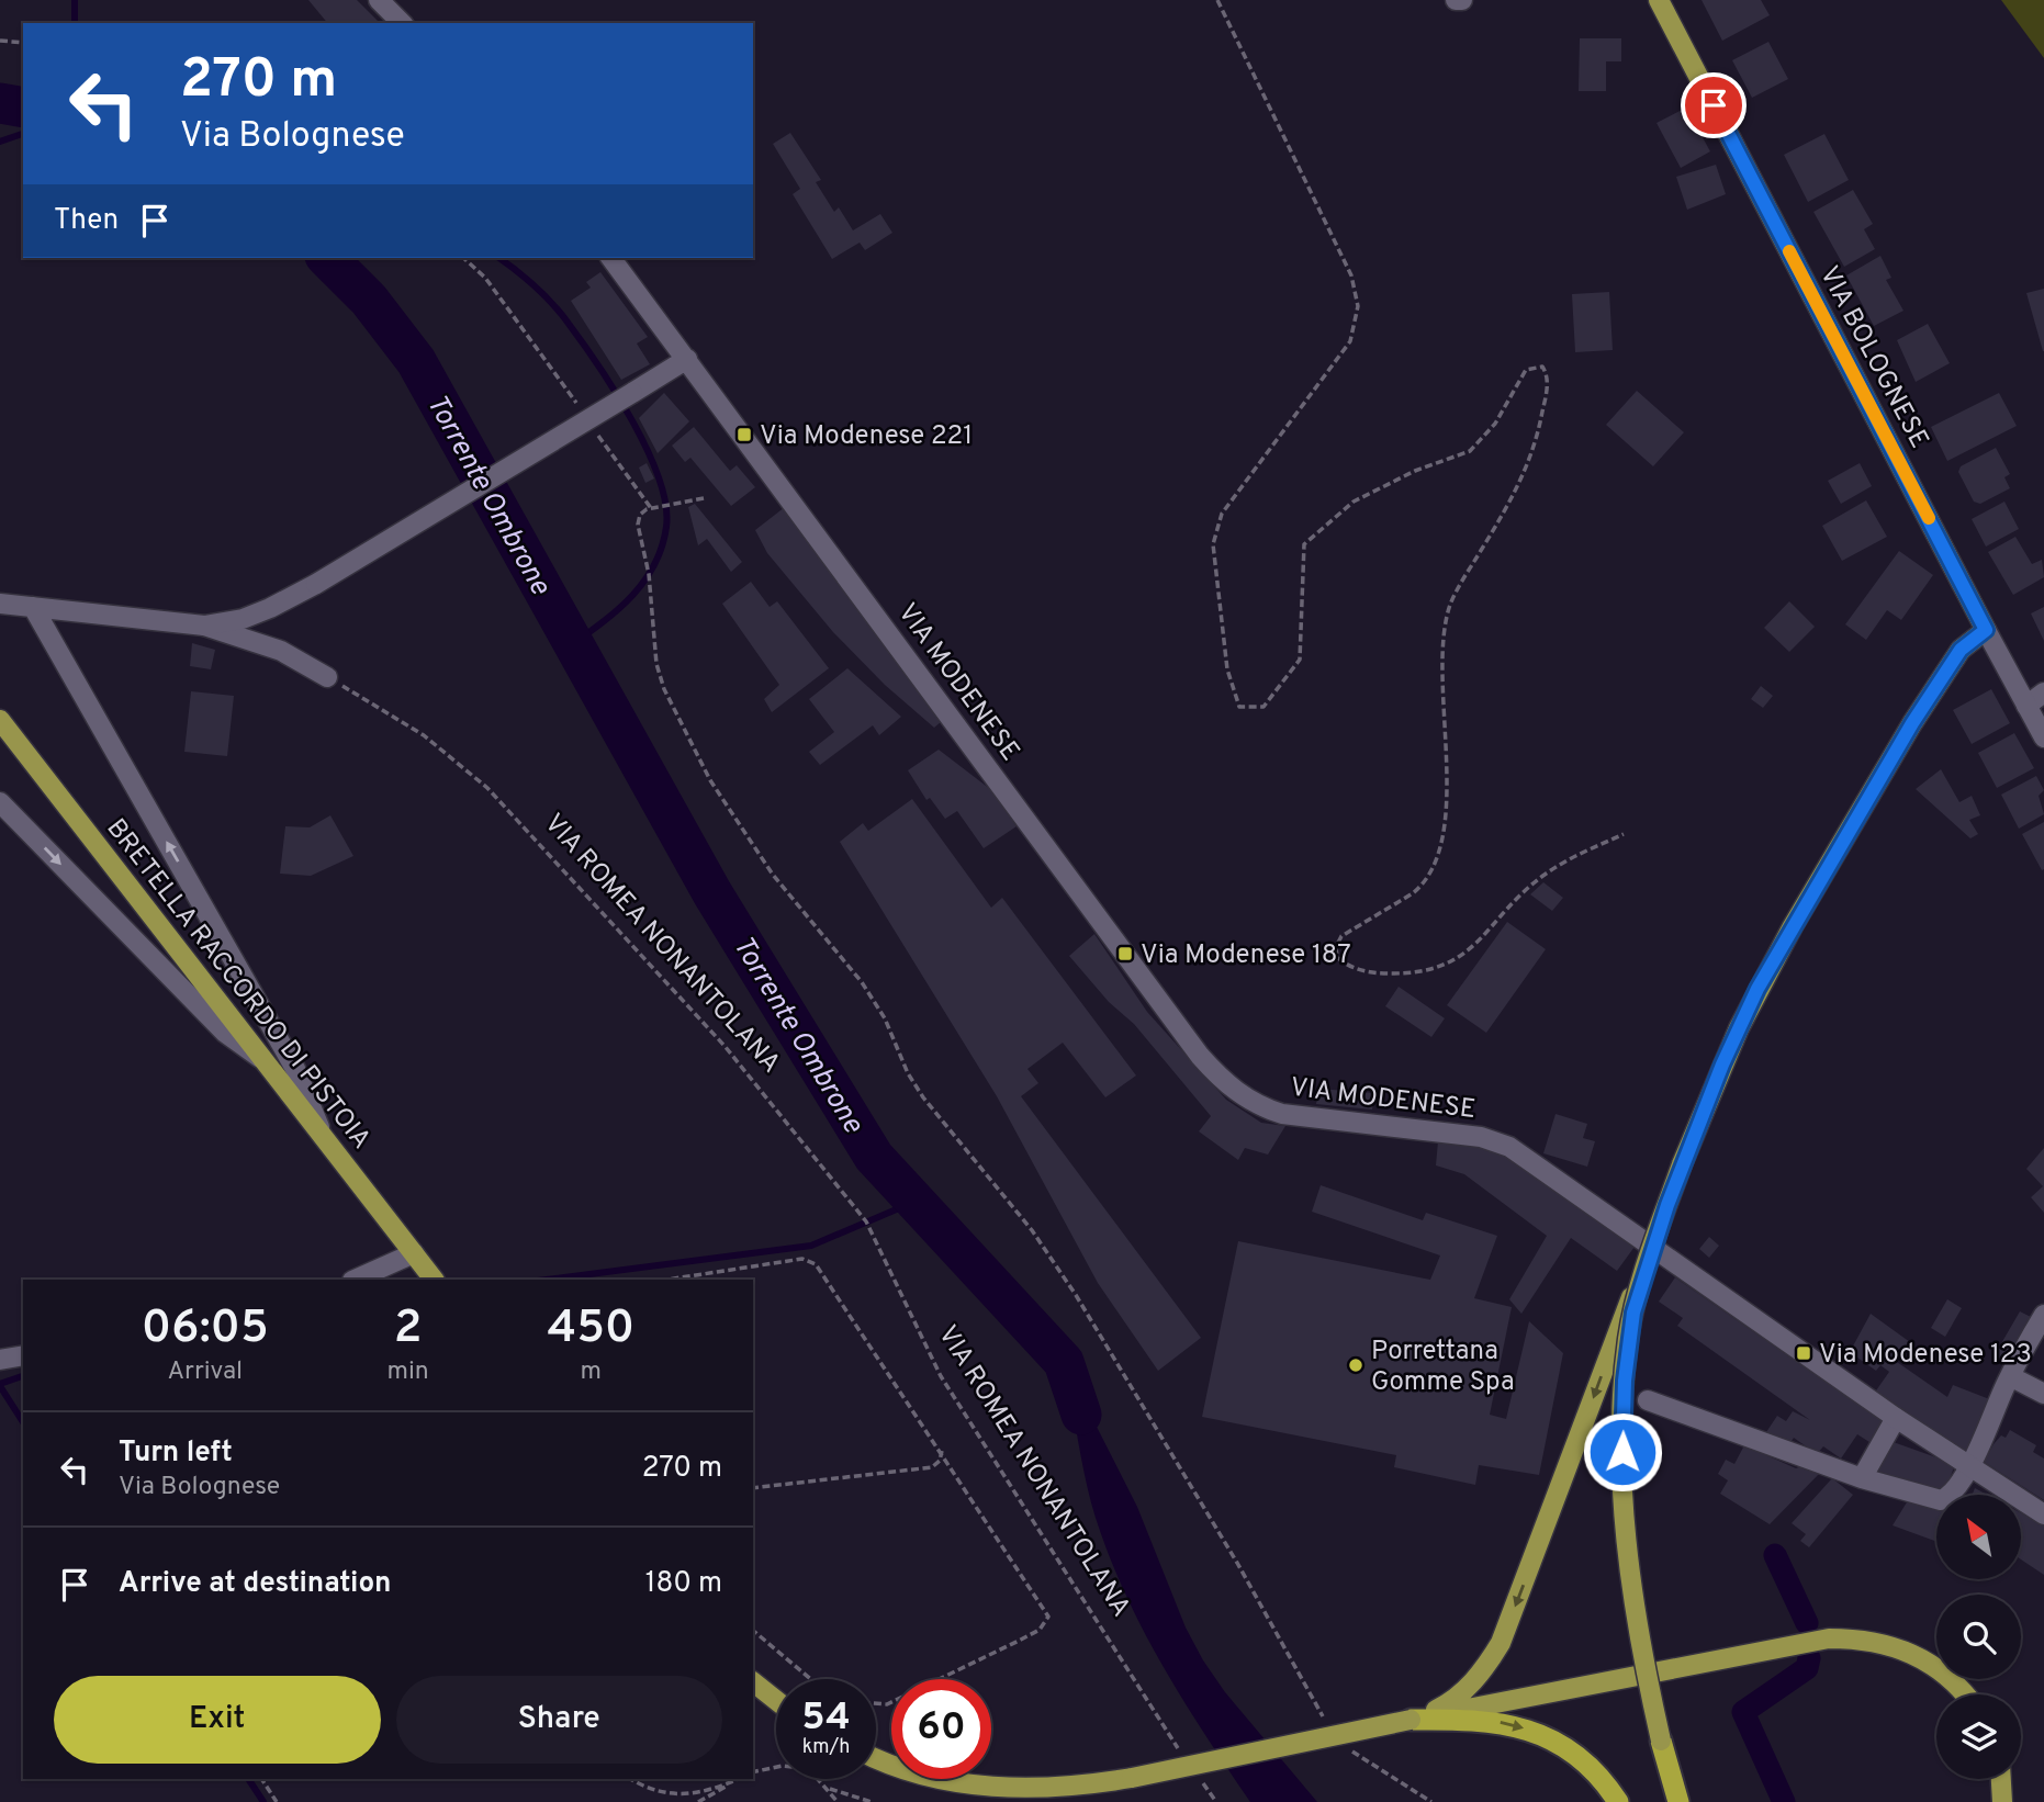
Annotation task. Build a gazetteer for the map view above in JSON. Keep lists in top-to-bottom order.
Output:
{
  "streets": {
    "main road": ["VIA BOLOGNESE", "BRETELLA RACCORDO DI PISTOIA"],
    "street": ["VIA MODENESE"],
    "path": ["VIA ROMEA NONANTOLANA"]
  },
  "water": ["Torrente Ombrone"],
  "places": {
    "transit": ["Via Modenese 221", "Via Modenese 187", "Via Modenese 123"],
    "other": ["Porrettana Gomme Spa"]
  },
  "north": "top left",
  "page": {
    "turn": ["270 m", "Via Bolognese"],
    "then": "Then",
    "eta": [
      "06:05",
      "Arrival",
      "2",
      "min",
      "450",
      "m"
    ],
    "list": [
      {
        "name": "Turn left",
        "note": "Via Bolognese",
        "value": "270 m"
      },
      {
        "name": "Arrive at destination",
        "value": "180 m"
      }
    ],
    "buttons": ["Exit", "Share"],
    "speed": "54 km/h",
    "limit": "60"
  }
}
